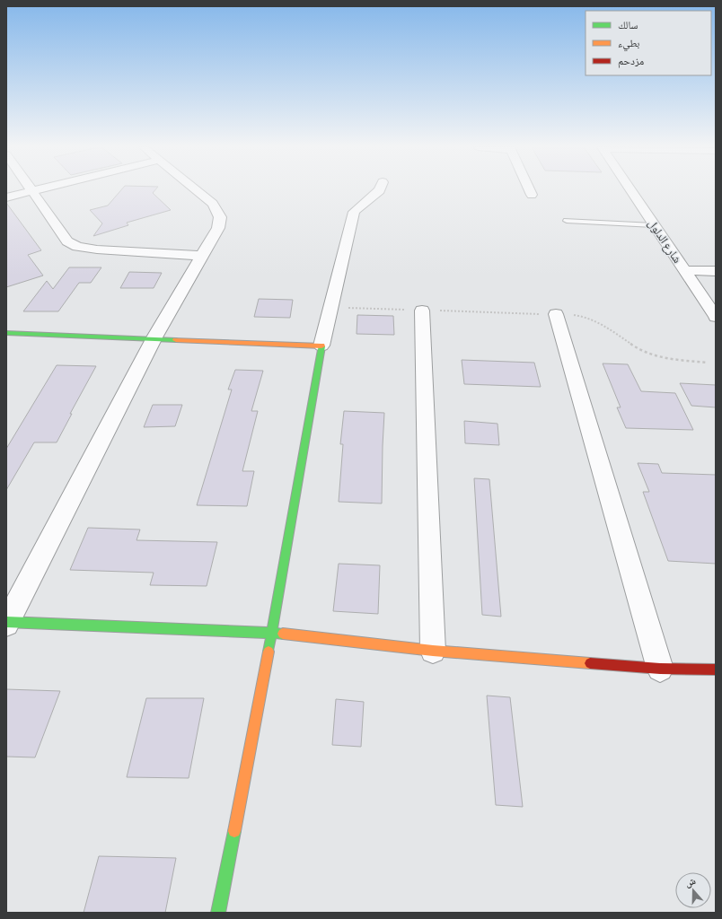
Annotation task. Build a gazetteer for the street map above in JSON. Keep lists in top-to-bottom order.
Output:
{
  "streets": {
    "street": ["شارع الدلول"]
  },
  "legend": ["سالك", "بطيء", "مزدحم"],
  "north": "top"
}
